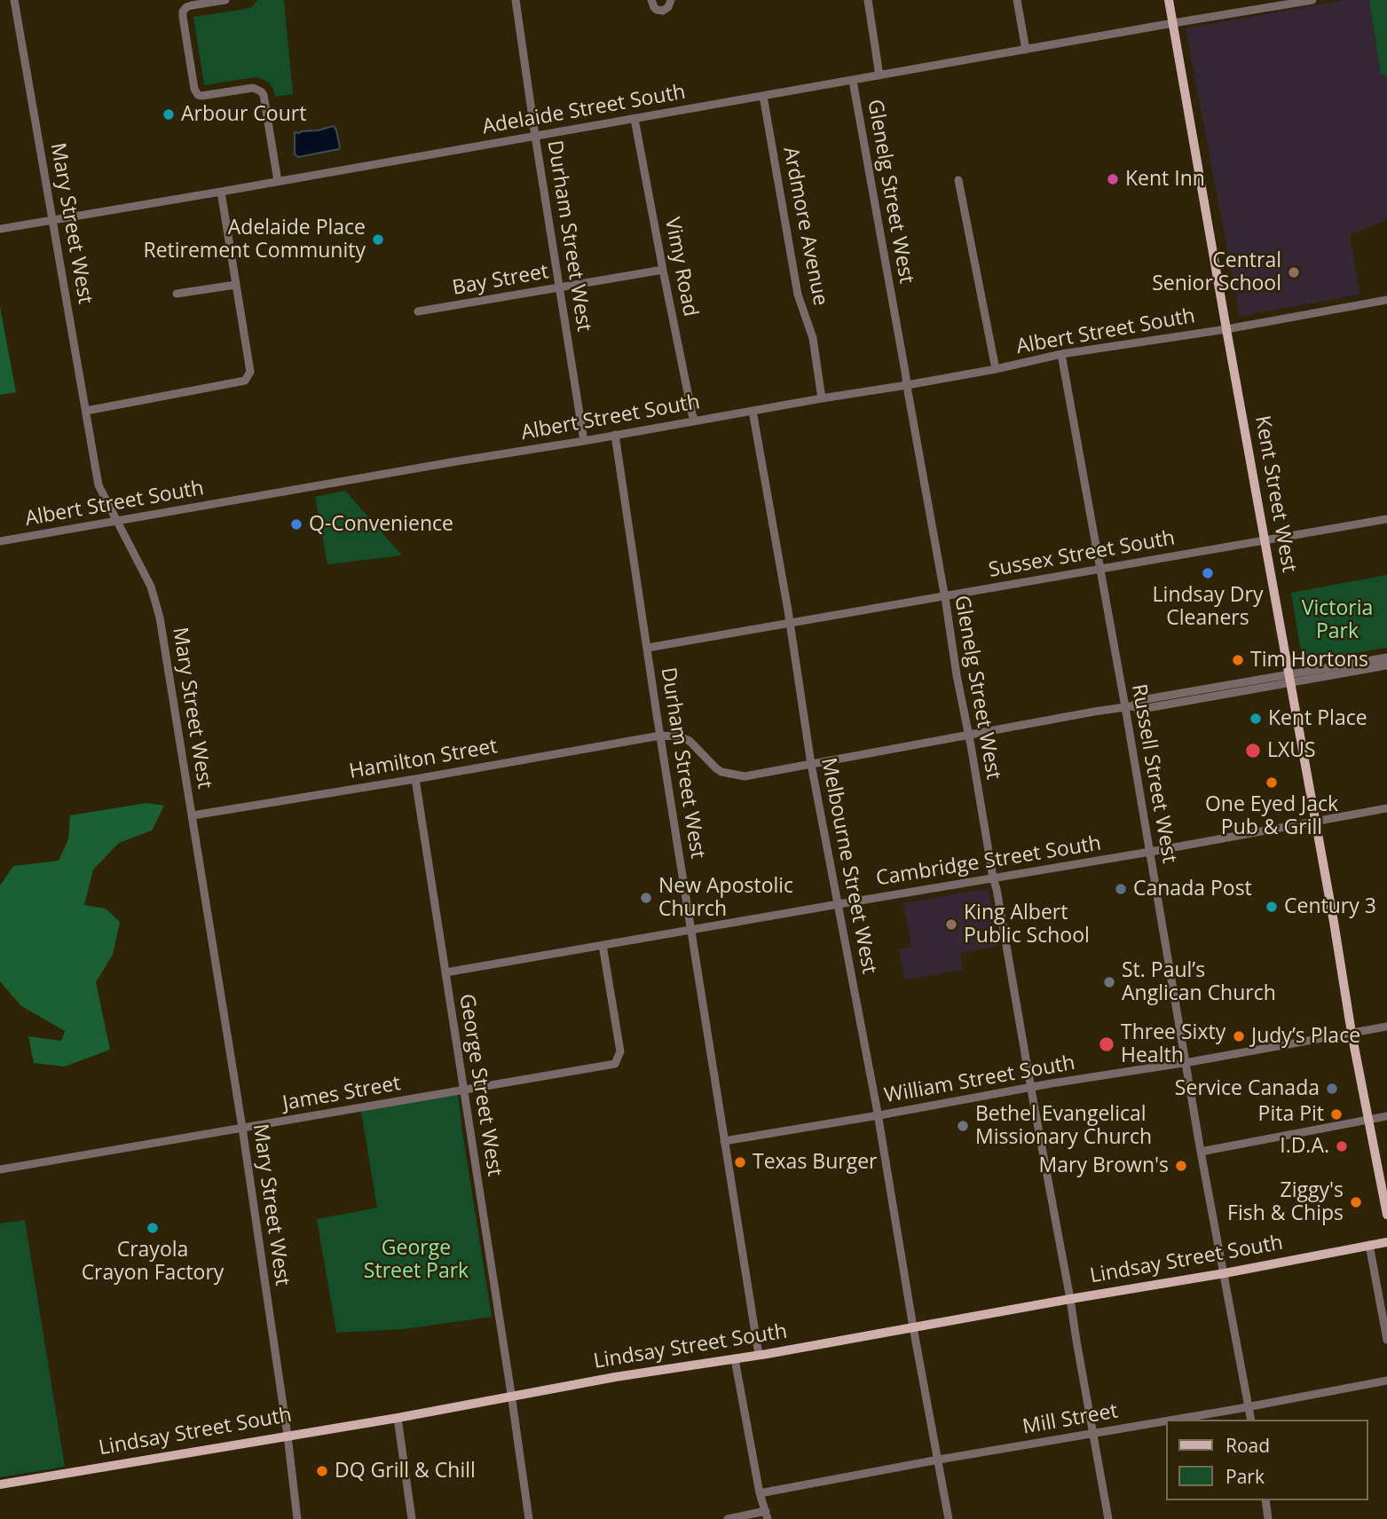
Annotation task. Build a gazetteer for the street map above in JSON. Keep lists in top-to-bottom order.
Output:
{
  "streets": {
    "main road": ["Kent Street West", "Lindsay Street South"],
    "street": [
      "Adelaide Street South",
      "Glenelg Street West",
      "Mary Street West",
      "Ardmore Avenue",
      "Durham Street West",
      "Vimy Road",
      "Bay Street",
      "Albert Street South",
      "Sussex Street South",
      "Hamilton Street",
      "Russell Street West",
      "Cambridge Street South",
      "Melbourne Street West",
      "William Street South",
      "George Street West",
      "James Street",
      "Mill Street"
    ]
  },
  "crossings": [
    ["Adelaide Street South", "Glenelg Street West"],
    ["Adelaide Street South", "Mary Street West"],
    ["Adelaide Street South", "Ardmore Avenue"],
    ["Adelaide Street South", "Durham Street West"],
    ["Adelaide Street South", "Vimy Road"],
    ["Adelaide Street South", "Kent Street West"],
    ["Glenelg Street West", "Albert Street South"],
    ["Glenelg Street West", "Sussex Street South"],
    ["Glenelg Street West", "Cambridge Street South"],
    ["Glenelg Street West", "William Street South"],
    ["Glenelg Street West", "Lindsay Street South"],
    ["Glenelg Street West", "Mill Street"],
    ["Mary Street West", "Albert Street South"],
    ["Mary Street West", "Hamilton Street"],
    ["Mary Street West", "James Street"],
    ["Mary Street West", "Lindsay Street South"],
    ["Ardmore Avenue", "Albert Street South"],
    ["Durham Street West", "Bay Street"],
    ["Durham Street West", "Albert Street South"],
    ["Durham Street West", "Sussex Street South"],
    ["Durham Street West", "Hamilton Street"],
    ["Durham Street West", "Cambridge Street South"],
    ["Durham Street West", "William Street South"],
    ["Durham Street West", "Lindsay Street South"],
    ["Vimy Road", "Bay Street"],
    ["Vimy Road", "Albert Street South"],
    ["Albert Street South", "Kent Street West"],
    ["Albert Street South", "Russell Street West"],
    ["Albert Street South", "Melbourne Street West"],
    ["Kent Street West", "Sussex Street South"],
    ["Kent Street West", "Cambridge Street South"],
    ["Kent Street West", "William Street South"],
    ["Sussex Street South", "Russell Street West"],
    ["Sussex Street South", "Melbourne Street West"],
    ["Hamilton Street", "George Street West"],
    ["Russell Street West", "Cambridge Street South"],
    ["Russell Street West", "William Street South"],
    ["Russell Street West", "Lindsay Street South"],
    ["Russell Street West", "Mill Street"],
    ["Cambridge Street South", "Melbourne Street West"],
    ["Cambridge Street South", "George Street West"],
    ["Cambridge Street South", "James Street"],
    ["Melbourne Street West", "William Street South"],
    ["Melbourne Street West", "Lindsay Street South"],
    ["Melbourne Street West", "Mill Street"],
    ["George Street West", "James Street"],
    ["George Street West", "Lindsay Street South"]
  ],
  "parks": ["Victoria Park", "George Street Park"],
  "places": [
    "Arbour Court",
    "Kent Inn",
    "Adelaide Place Retirement Community",
    "Central Senior School",
    "Q-Convenience",
    "Lindsay Dry Cleaners",
    "Tim Hortons",
    "Kent Place",
    "LXUS",
    "One Eyed Jack Pub & Grill",
    "Canada Post",
    "New Apostolic Church",
    "Century 3",
    "King Albert Public School",
    "St. Paul’s Anglican Church",
    "Judy’s Place",
    "Three Sixty Health",
    "Service Canada",
    "Pita Pit",
    "Bethel Evangelical Missionary Church",
    "I.D.A.",
    "Texas Burger",
    "Mary Brown's",
    "Ziggy's Fish & Chips",
    "Crayola Crayon Factory",
    "DQ Grill & Chill"
  ],
  "legend": ["Road", "Park"]
}
